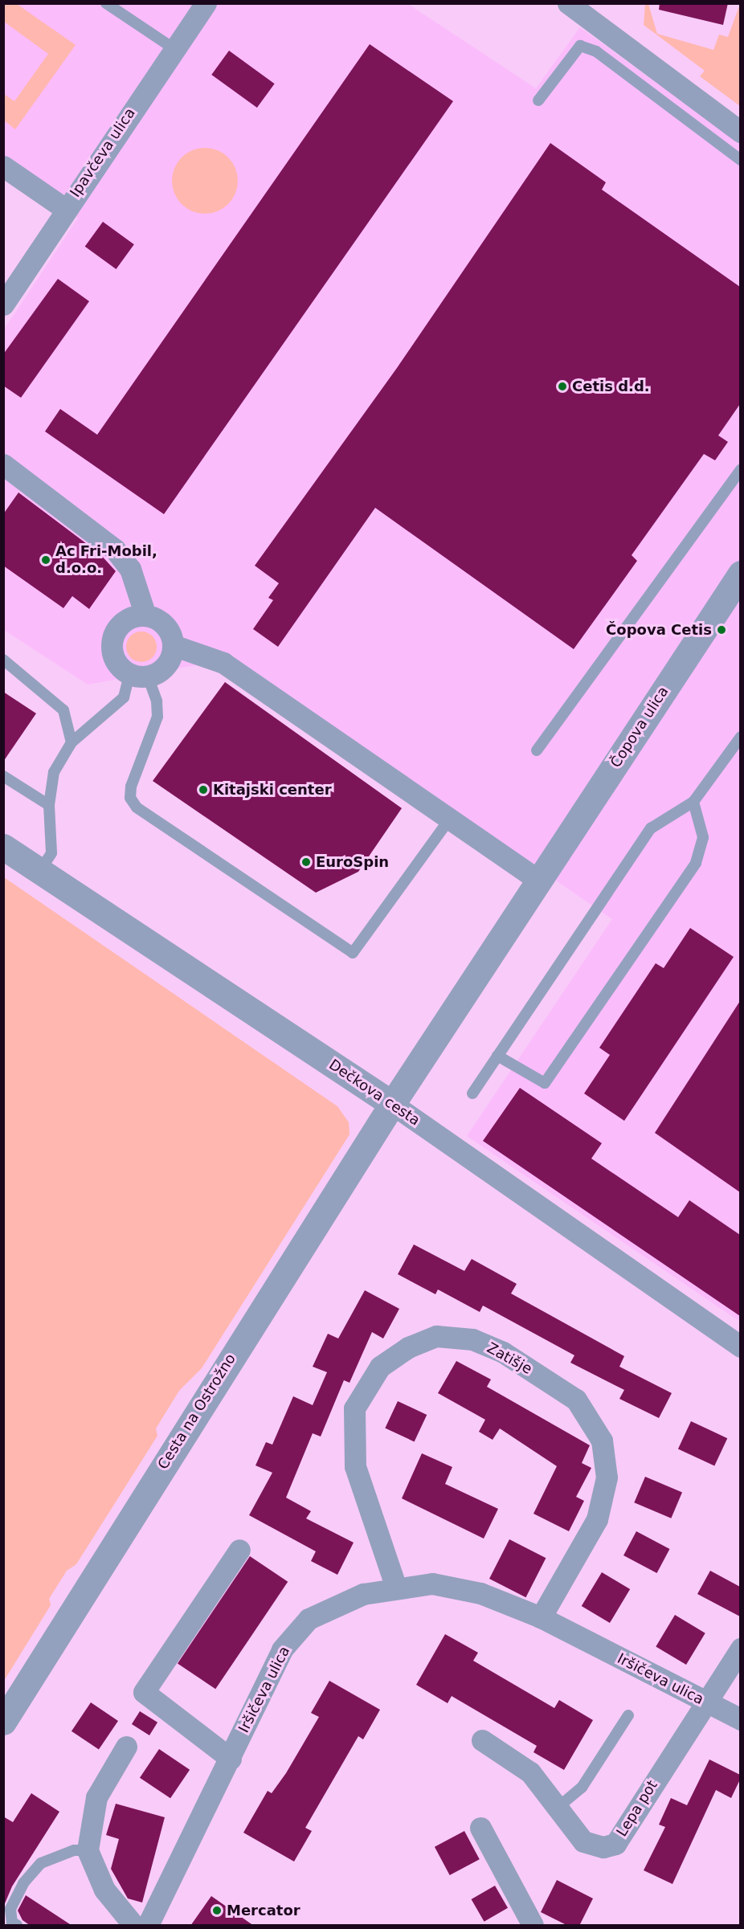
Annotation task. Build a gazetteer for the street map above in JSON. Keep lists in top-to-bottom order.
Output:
{
  "streets": {
    "street": [
      "Ipavčeva ulica",
      "Čopova ulica",
      "Dečkova cesta",
      "Zatišje",
      "Cesta na Ostrožno",
      "Iršičeva ulica",
      "Lepa pot"
    ]
  },
  "crossings": [
    ["Čopova ulica", "Dečkova cesta"],
    ["Čopova ulica", "Cesta na Ostrožno"],
    ["Dečkova cesta", "Cesta na Ostrožno"],
    ["Zatišje", "Iršičeva ulica"],
    ["Iršičeva ulica", "Lepa pot"]
  ],
  "places": [
    "Cetis d.d.",
    "Ac Fri-Mobil, d.o.o.",
    "Čopova Cetis",
    "Kitajski center",
    "EuroSpin",
    "Mercator"
  ]
}
